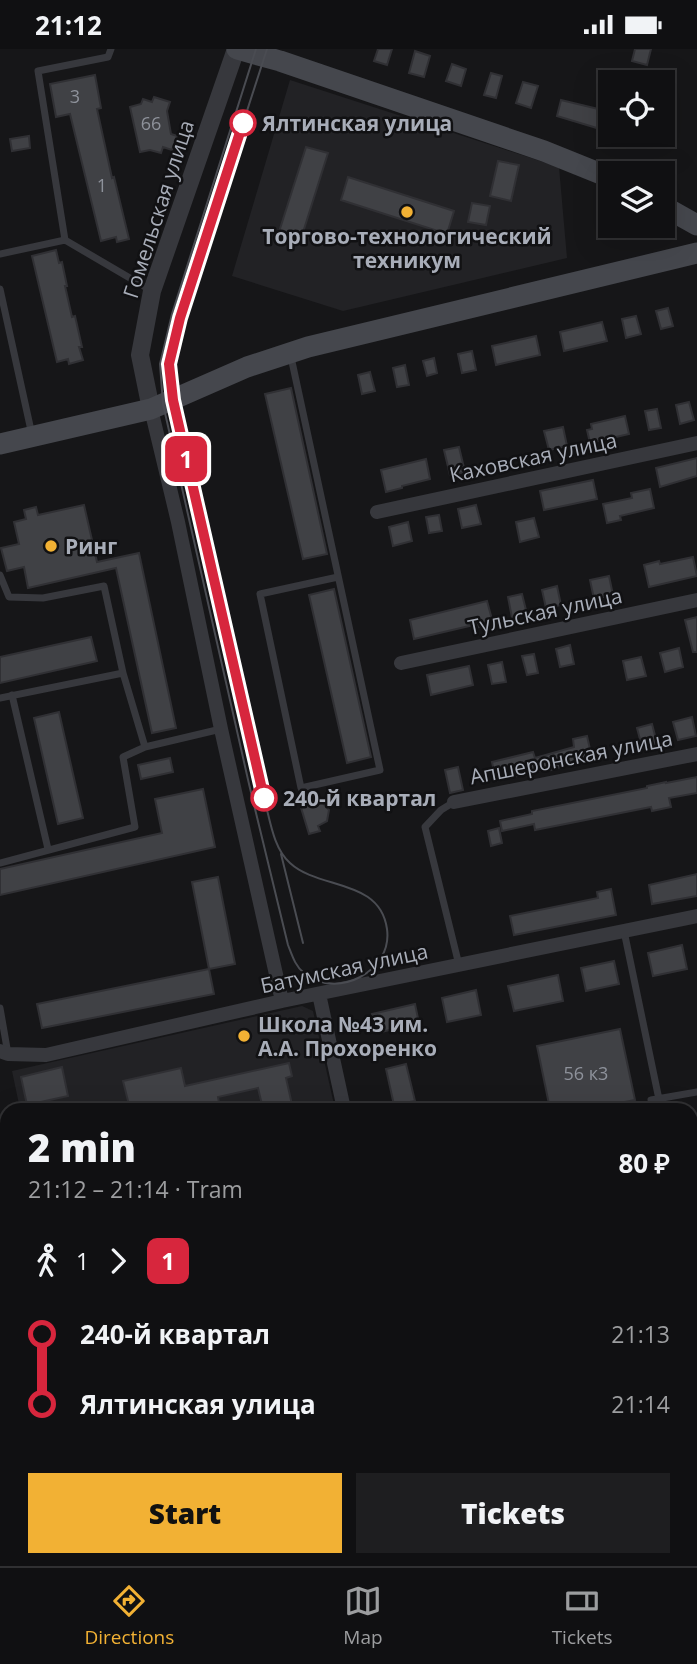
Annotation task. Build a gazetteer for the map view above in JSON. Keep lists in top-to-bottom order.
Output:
{
  "streets": {
    "street": [
      "Гомельская улица",
      "Каховская улица",
      "Тульская улица",
      "Апшеронская улица",
      "Батумская улица"
    ]
  },
  "crossings": [
    ["Гомельская улица", "Батумская улица"]
  ],
  "places": [
    "Ялтинская улица",
    "Торгово-технологический техникум",
    "Ринг",
    "240-й квартал",
    "Школа №43 им. А.А. Прохоренко"
  ],
  "lines": ["tram line 1"],
  "house_numbers": [
    "3",
    "66",
    "1",
    "56 к3"
  ],
  "page": {
    "status": "21:12",
    "on_map": "1",
    "heading": ["2 min", "21:12 – 21:14 · Tram", "80 ₽"],
    "legs": ["1", "1"],
    "list": [
      {
        "name": "240-й квартал",
        "value": "21:13"
      },
      {
        "name": "Ялтинская улица",
        "value": "21:14"
      }
    ],
    "buttons": ["Start", "Tickets"],
    "tabs": ["Directions", "Map", "Tickets"]
  }
}
